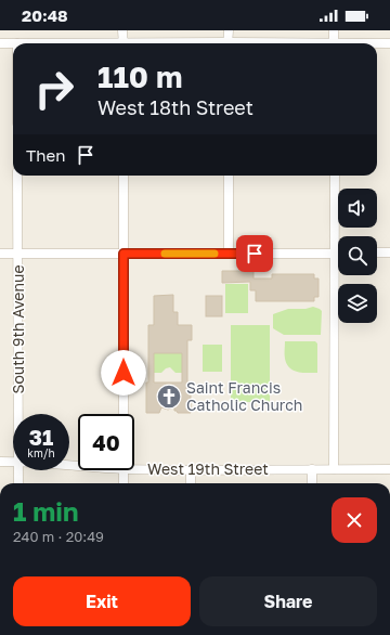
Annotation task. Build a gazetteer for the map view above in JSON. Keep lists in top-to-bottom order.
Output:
{
  "streets": {
    "street": ["South 9th Avenue", "West 19th Street"]
  },
  "places": {
    "church": ["Saint Francis Catholic Church"]
  },
  "page": {
    "status": "20:48",
    "turn": ["110 m", "West 18th Street"],
    "then": "Then",
    "speed": "31 km/h",
    "limit": "40",
    "heading": ["1 min", "240 m · 20:49"],
    "buttons": ["Exit", "Share"]
  }
}
